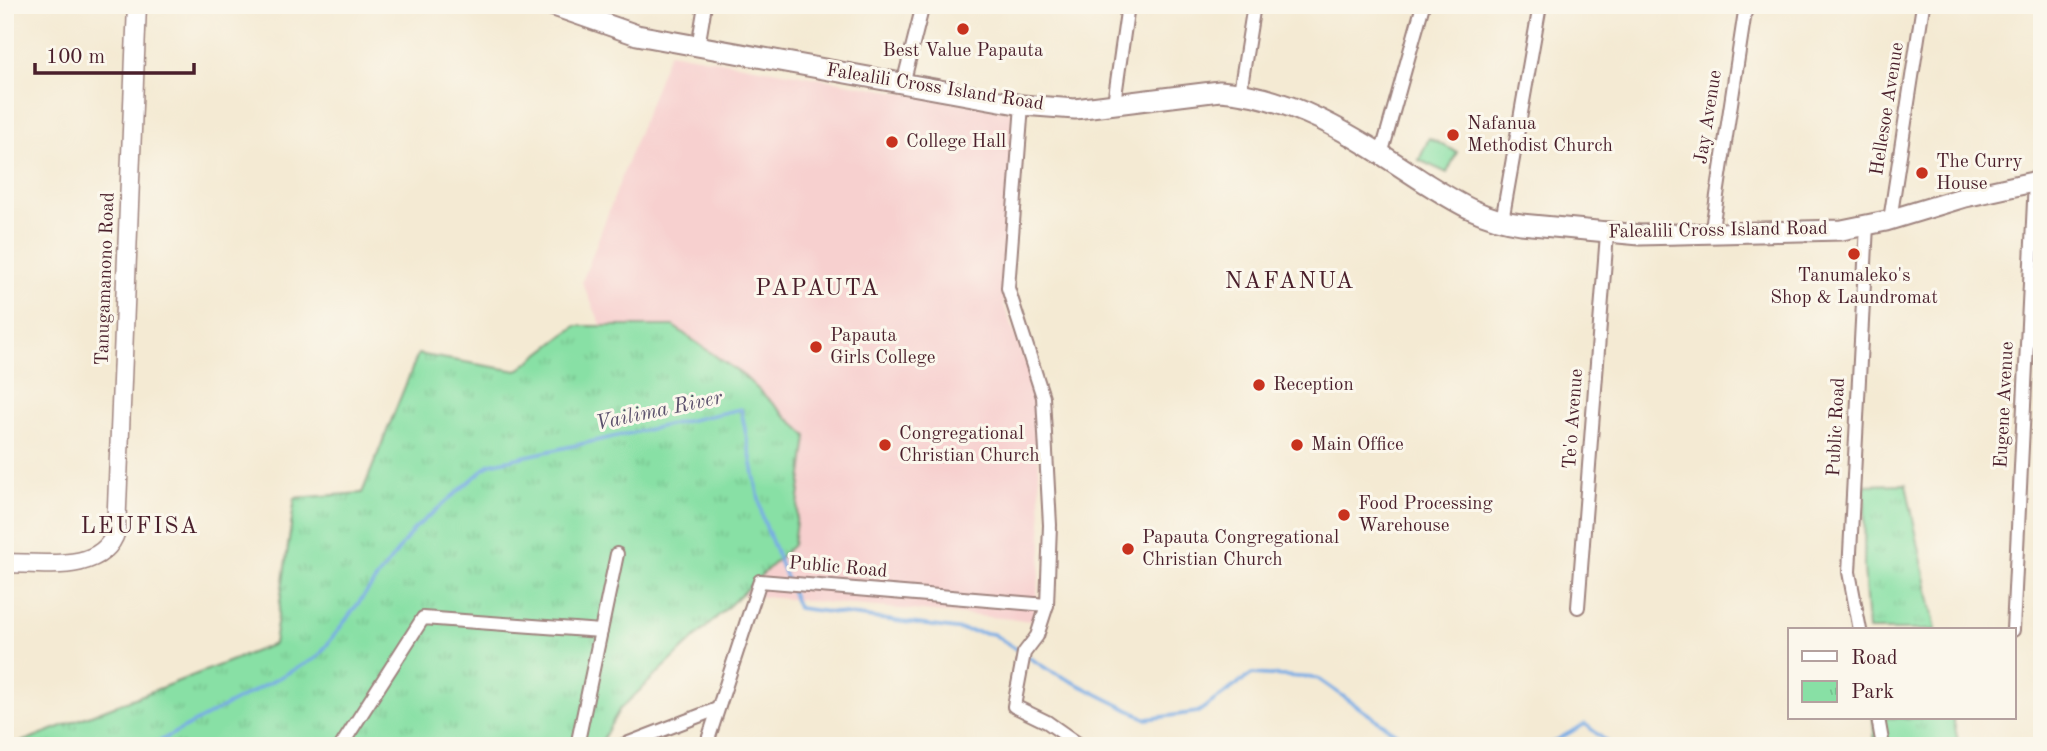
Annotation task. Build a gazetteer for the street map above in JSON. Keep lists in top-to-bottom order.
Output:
{
  "streets": {
    "main road": ["Falealili Cross Island Road", "Tanugamanono Road"],
    "street": [
      "Hellesoe Avenue",
      "Jay Avenue",
      "Eugene Avenue",
      "Te'o Avenue",
      "Public Road"
    ]
  },
  "crossings": [
    ["Falealili Cross Island Road", "Hellesoe Avenue"],
    ["Falealili Cross Island Road", "Jay Avenue"],
    ["Falealili Cross Island Road", "Eugene Avenue"],
    ["Falealili Cross Island Road", "Te'o Avenue"],
    ["Falealili Cross Island Road", "Public Road"]
  ],
  "districts": ["NAFANUA", "PAPAUTA", "LEUFISA"],
  "water": ["Vailima River"],
  "places": [
    "Best Value Papauta",
    "Nafanua Methodist Church",
    "College Hall",
    "The Curry House",
    "Tanumaleko's Shop & Laundromat",
    "Papauta Girls College",
    "Reception",
    "Congregational Christian Church",
    "Main Office",
    "Food Processing Warehouse",
    "Papauta Congregational Christian Church"
  ],
  "legend": ["Road", "Park"],
  "scale_bar": "100 m"
}
